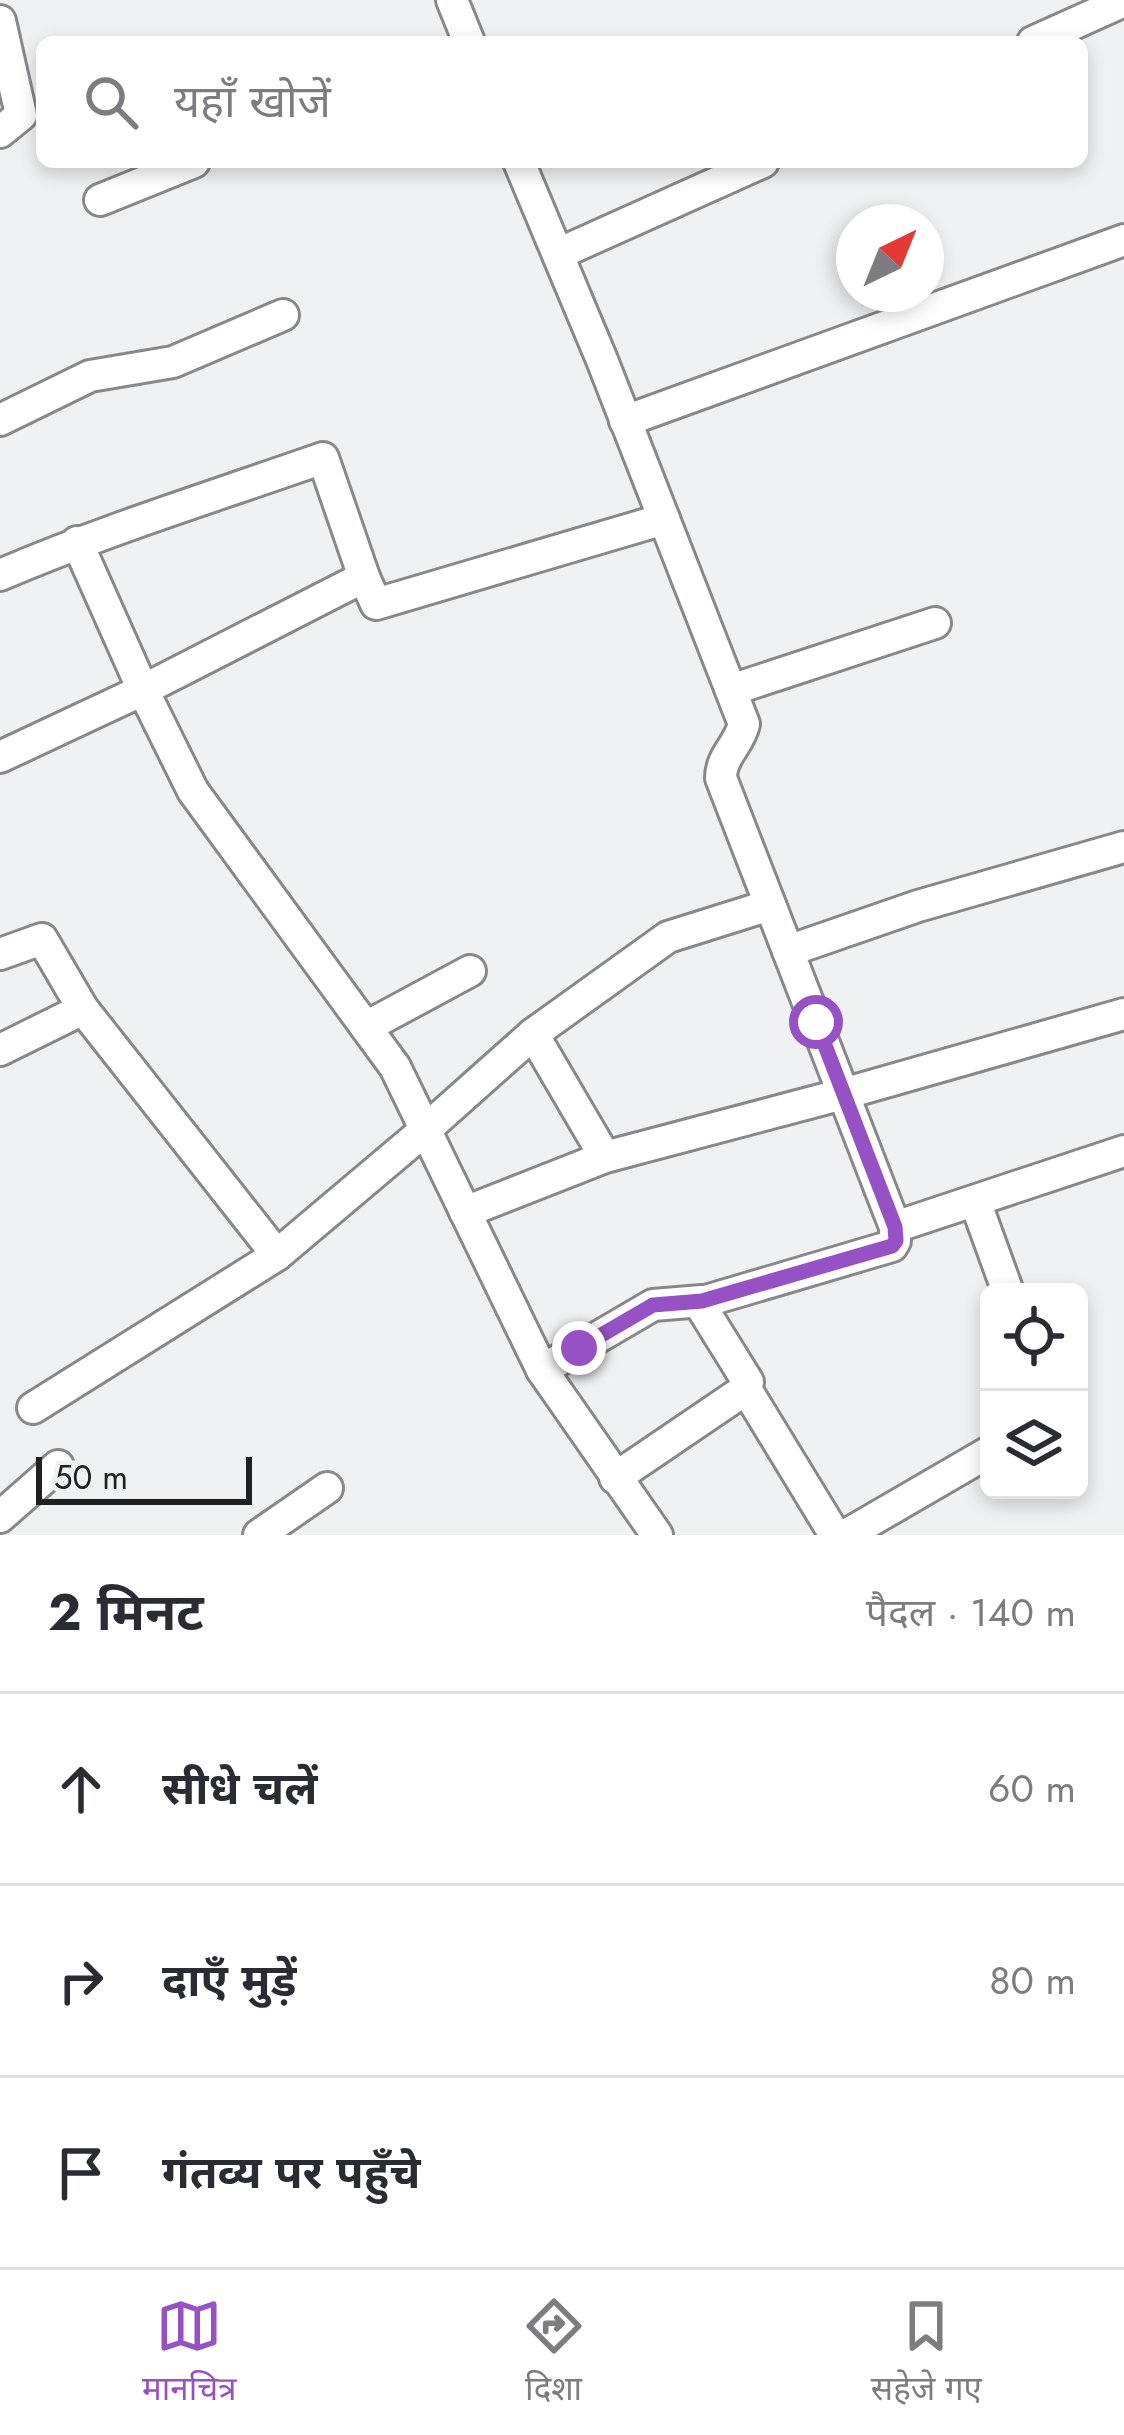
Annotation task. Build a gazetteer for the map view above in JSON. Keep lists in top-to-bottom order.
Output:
{
  "scale_bar": "50 m",
  "north": "top right",
  "page": {
    "search": "यहाँ खोजें",
    "scale": "50 m",
    "heading": ["2 मिनट", "पैदल · 140 m"],
    "list": [
      ["सीधे चलें", "60 m"],
      ["दाएँ मुड़ें", "80 m"],
      "गंतव्य पर पहुँचे"
    ],
    "nav": ["मानचित्र", "दिशा", "सहेजे गए"]
  }
}
